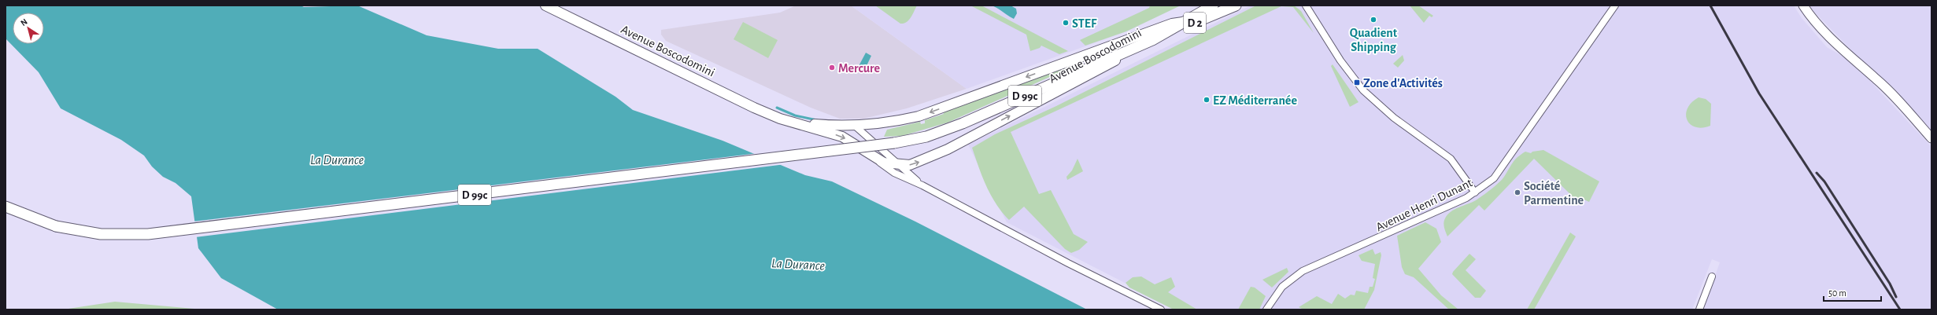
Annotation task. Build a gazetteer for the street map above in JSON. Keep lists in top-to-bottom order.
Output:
{
  "streets": {
    "main road": ["D 2", "Avenue Boscodomini", "D 99c"],
    "street": ["Avenue Henri Dunant"]
  },
  "crossings": [
    ["Avenue Boscodomini", "D 99c"]
  ],
  "water": ["La Durance"],
  "places": {
    "other": [
      "Quadient Shipping",
      "STEF",
      "Mercure",
      "EZ Méditerranée",
      "Société Parmentine"
    ],
    "transit": ["Zone d'Activités"]
  },
  "scale_bar": "50 m",
  "north": "top left"
}
